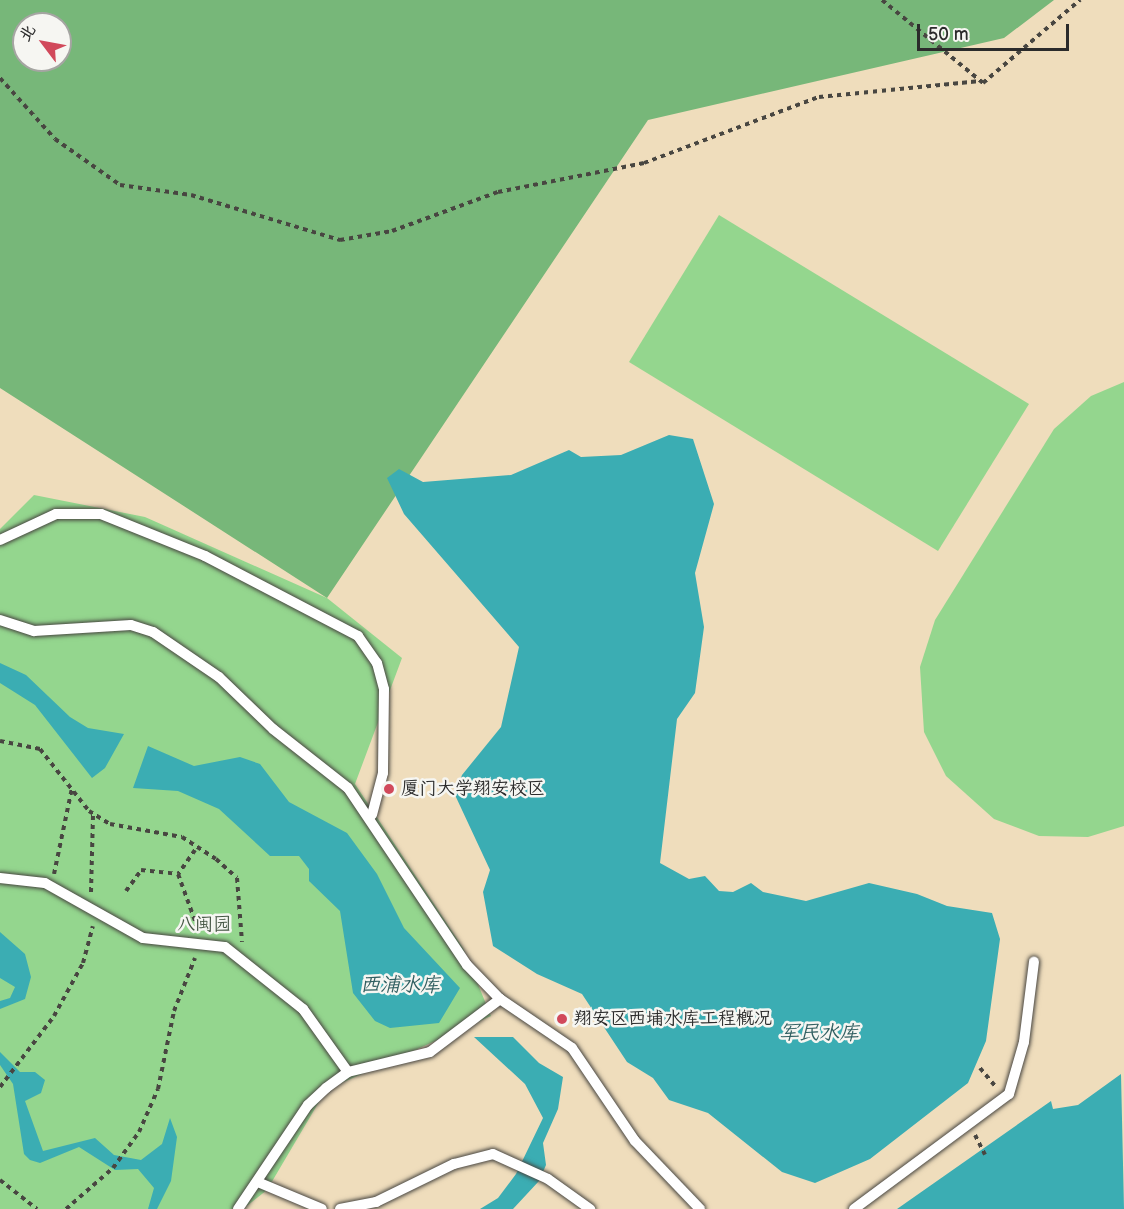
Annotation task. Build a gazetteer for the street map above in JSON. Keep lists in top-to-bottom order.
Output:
{
  "water": ["西浦水库", "军民水库"],
  "parks": ["八闽园"],
  "places": ["厦门大学翔安校区", "翔安区西埔水库工程概况"],
  "scale_bar": "50 m",
  "north": "top left"
}
